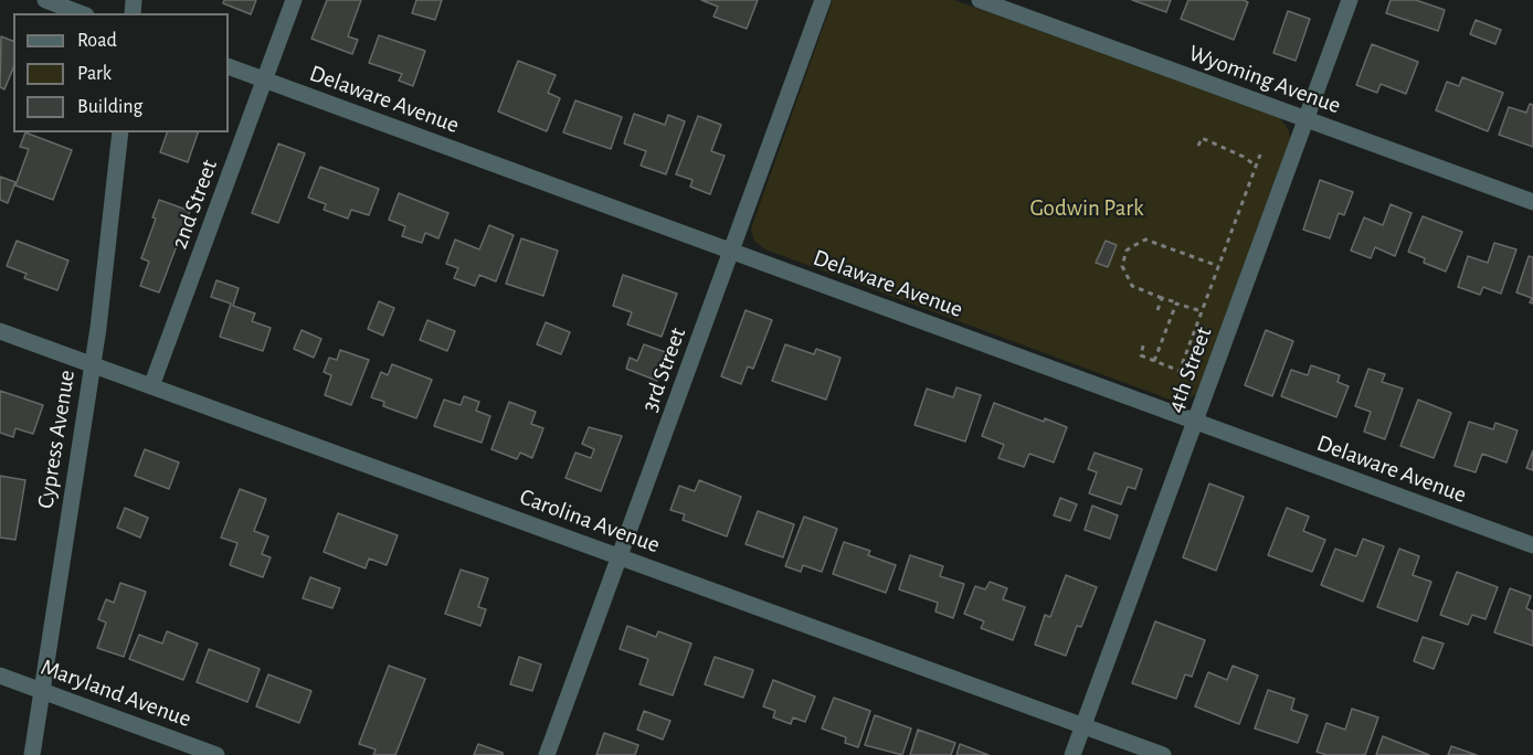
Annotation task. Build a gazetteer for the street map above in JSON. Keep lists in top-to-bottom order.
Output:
{
  "streets": {
    "street": [
      "Wyoming Avenue",
      "Delaware Avenue",
      "2nd Street",
      "3rd Street",
      "4th Street",
      "Cypress Avenue",
      "Carolina Avenue",
      "Maryland Avenue"
    ]
  },
  "crossings": [
    ["Wyoming Avenue", "4th Street"],
    ["Delaware Avenue", "2nd Street"],
    ["Delaware Avenue", "3rd Street"],
    ["Delaware Avenue", "4th Street"],
    ["2nd Street", "Carolina Avenue"],
    ["3rd Street", "Carolina Avenue"],
    ["4th Street", "Carolina Avenue"],
    ["Cypress Avenue", "Carolina Avenue"],
    ["Cypress Avenue", "Maryland Avenue"]
  ],
  "parks": ["Godwin Park"],
  "legend": ["Road", "Park", "Building"]
}
